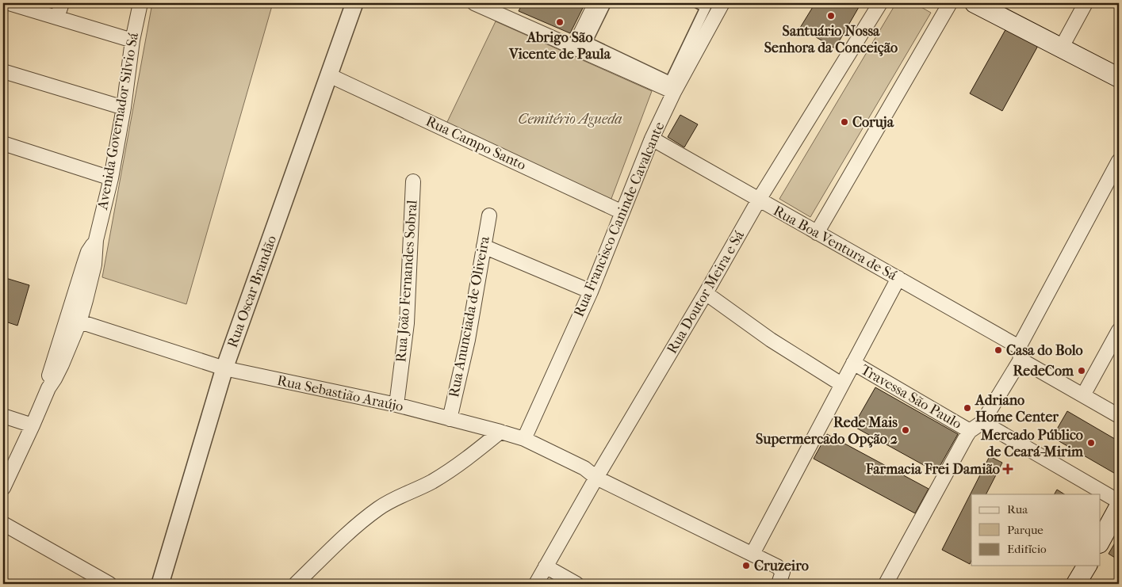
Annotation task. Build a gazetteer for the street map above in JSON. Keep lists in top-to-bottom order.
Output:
{
  "streets": {
    "street": [
      "Avenida Governador Silvio Sá",
      "Rua Campo Santo",
      "Rua Francisco Caninde Cavalcante",
      "Rua Boa Ventura de Sá",
      "Rua João Fernandes Sobral",
      "Rua Oscar Brandão",
      "Rua Doutor Meira e Sá",
      "Rua Anunciada de Oliveira",
      "Rua Sebastião Araújo",
      "Travessa São Paulo"
    ]
  },
  "crossings": [
    ["Avenida Governador Silvio Sá", "Rua Sebastião Araújo"],
    ["Rua Campo Santo", "Rua Francisco Caninde Cavalcante"],
    ["Rua Campo Santo", "Rua Oscar Brandão"],
    ["Rua Francisco Caninde Cavalcante", "Rua Boa Ventura de Sá"],
    ["Rua Francisco Caninde Cavalcante", "Rua Sebastião Araújo"],
    ["Rua Boa Ventura de Sá", "Rua Doutor Meira e Sá"],
    ["Rua João Fernandes Sobral", "Rua Sebastião Araújo"],
    ["Rua Oscar Brandão", "Rua Sebastião Araújo"],
    ["Rua Doutor Meira e Sá", "Rua Sebastião Araújo"],
    ["Rua Anunciada de Oliveira", "Rua Sebastião Araújo"]
  ],
  "parks": ["Cemitério Agueda"],
  "places": {
    "other": [
      "Santuário Nossa Senhora da Conceição",
      "Abrigo São Vicente de Paula",
      "Coruja",
      "Casa do Bolo",
      "RedeCom",
      "Adriano Home Center",
      "Rede Mais Supermercado Opção 2",
      "Mercado Público de Ceará-Mirim",
      "Cruzeiro"
    ],
    "health": ["Farmacia Frei Damião"]
  },
  "legend": ["Rua", "Parque", "Edifício"]
}
